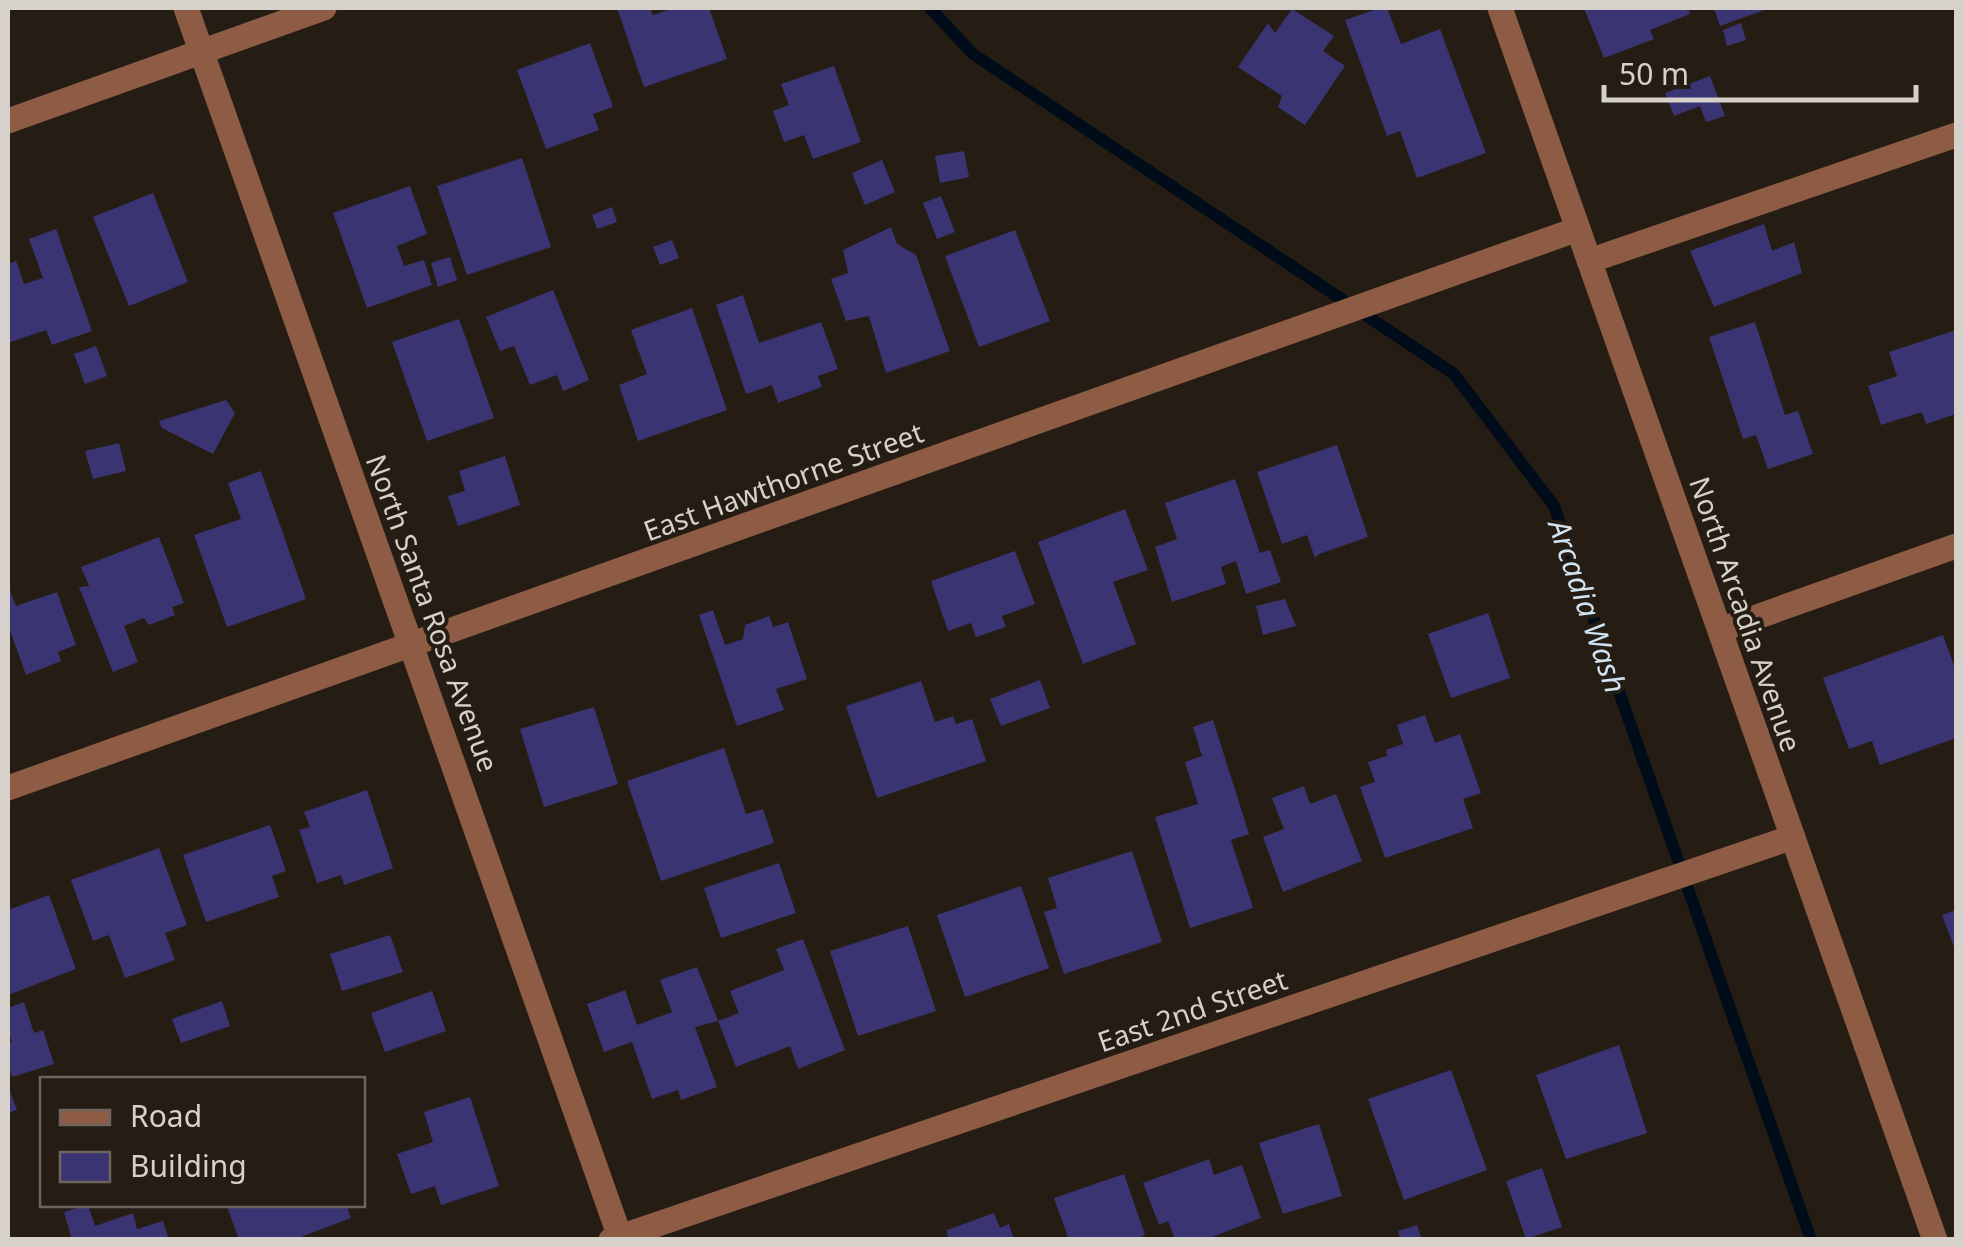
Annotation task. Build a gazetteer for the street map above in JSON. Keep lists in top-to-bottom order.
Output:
{
  "streets": {
    "street": [
      "East Hawthorne Street",
      "North Santa Rosa Avenue",
      "North Arcadia Avenue",
      "East 2nd Street"
    ]
  },
  "crossings": [
    ["East Hawthorne Street", "North Santa Rosa Avenue"],
    ["East Hawthorne Street", "North Arcadia Avenue"],
    ["North Santa Rosa Avenue", "East 2nd Street"],
    ["North Arcadia Avenue", "East 2nd Street"]
  ],
  "water": ["Arcadia Wash"],
  "legend": ["Road", "Building"],
  "scale_bar": "50 m"
}
